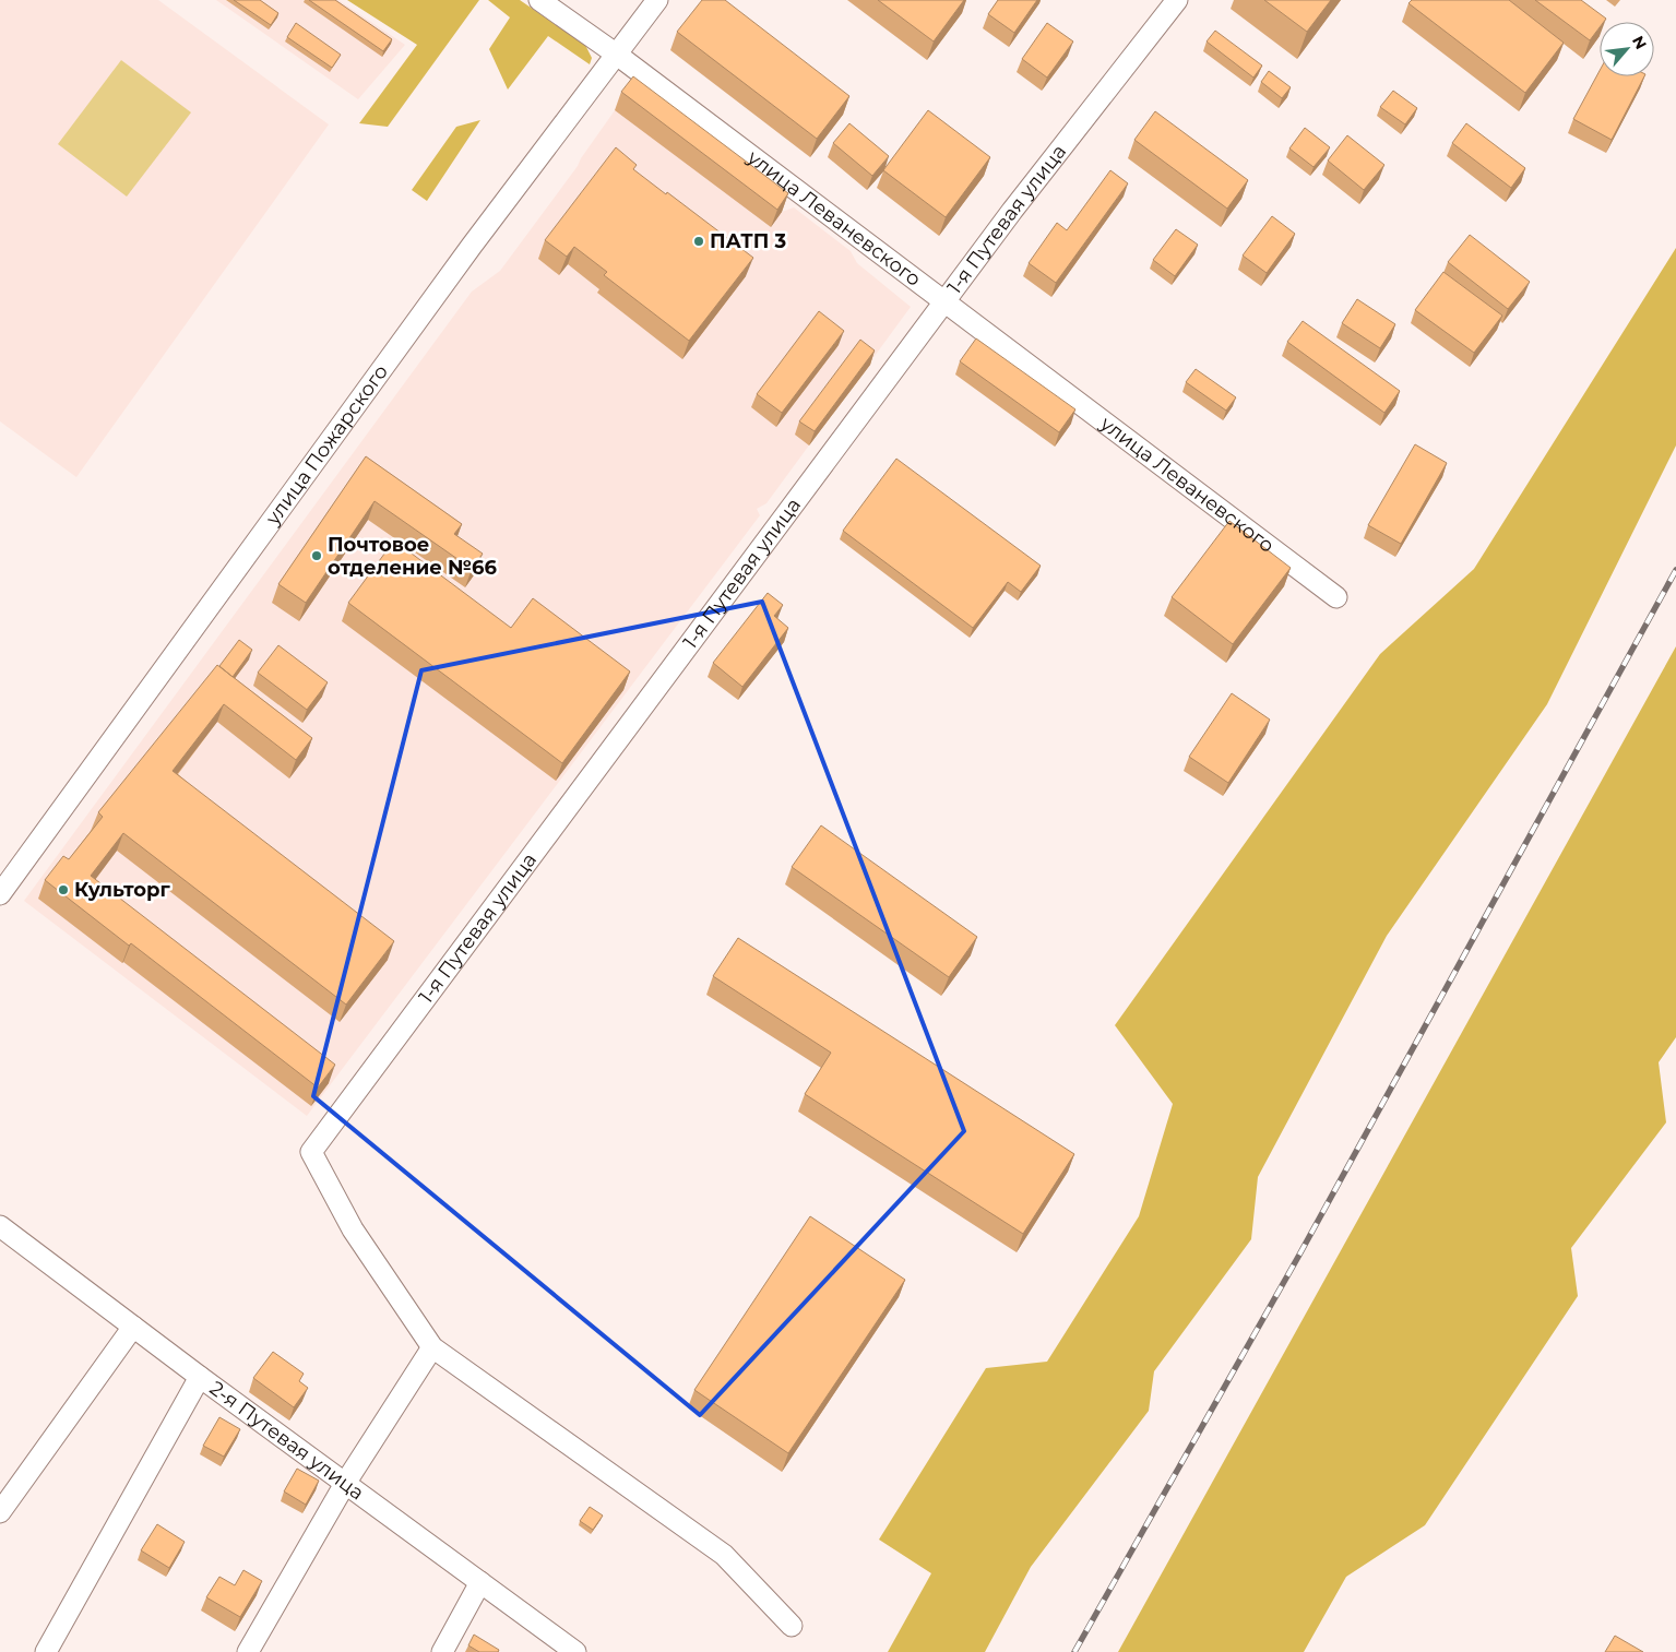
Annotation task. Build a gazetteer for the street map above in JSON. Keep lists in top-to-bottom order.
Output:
{
  "streets": {
    "street": [
      "улица Леваневского",
      "1-я Путевая улица",
      "улица Пожарского",
      "2-я Путевая улица"
    ]
  },
  "crossings": [
    ["улица Леваневского", "1-я Путевая улица"],
    ["улица Леваневского", "улица Пожарского"]
  ],
  "places": ["ПАТП 3", "Почтовое отделение №66", "Культорг"],
  "north": "top right"
}
